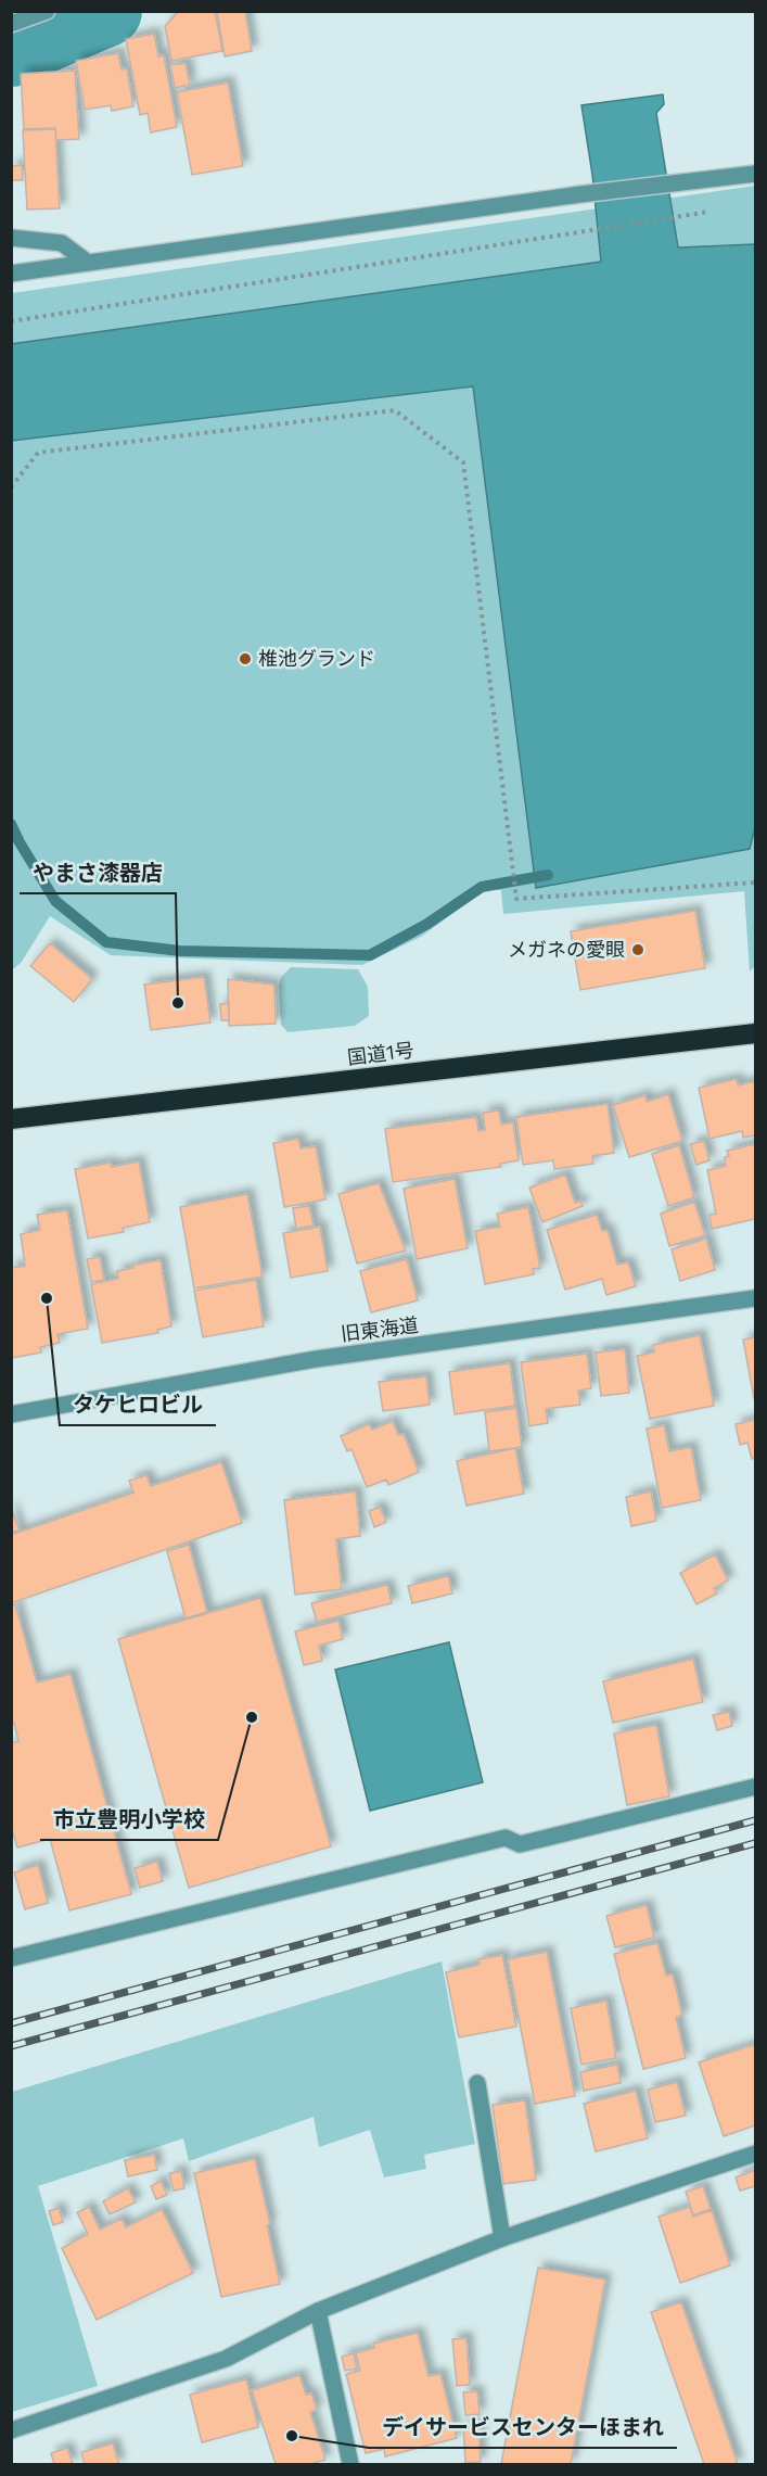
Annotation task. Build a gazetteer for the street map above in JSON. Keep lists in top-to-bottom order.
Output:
{
  "streets": {
    "highway": ["国道1号"],
    "street": ["旧東海道"]
  },
  "places": [
    "椎池グランド",
    "メガネの愛眼",
    "やまさ漆器店",
    "タケヒロビル",
    "市立豊明小学校",
    "デイサービスセンターほまれ"
  ]
}
